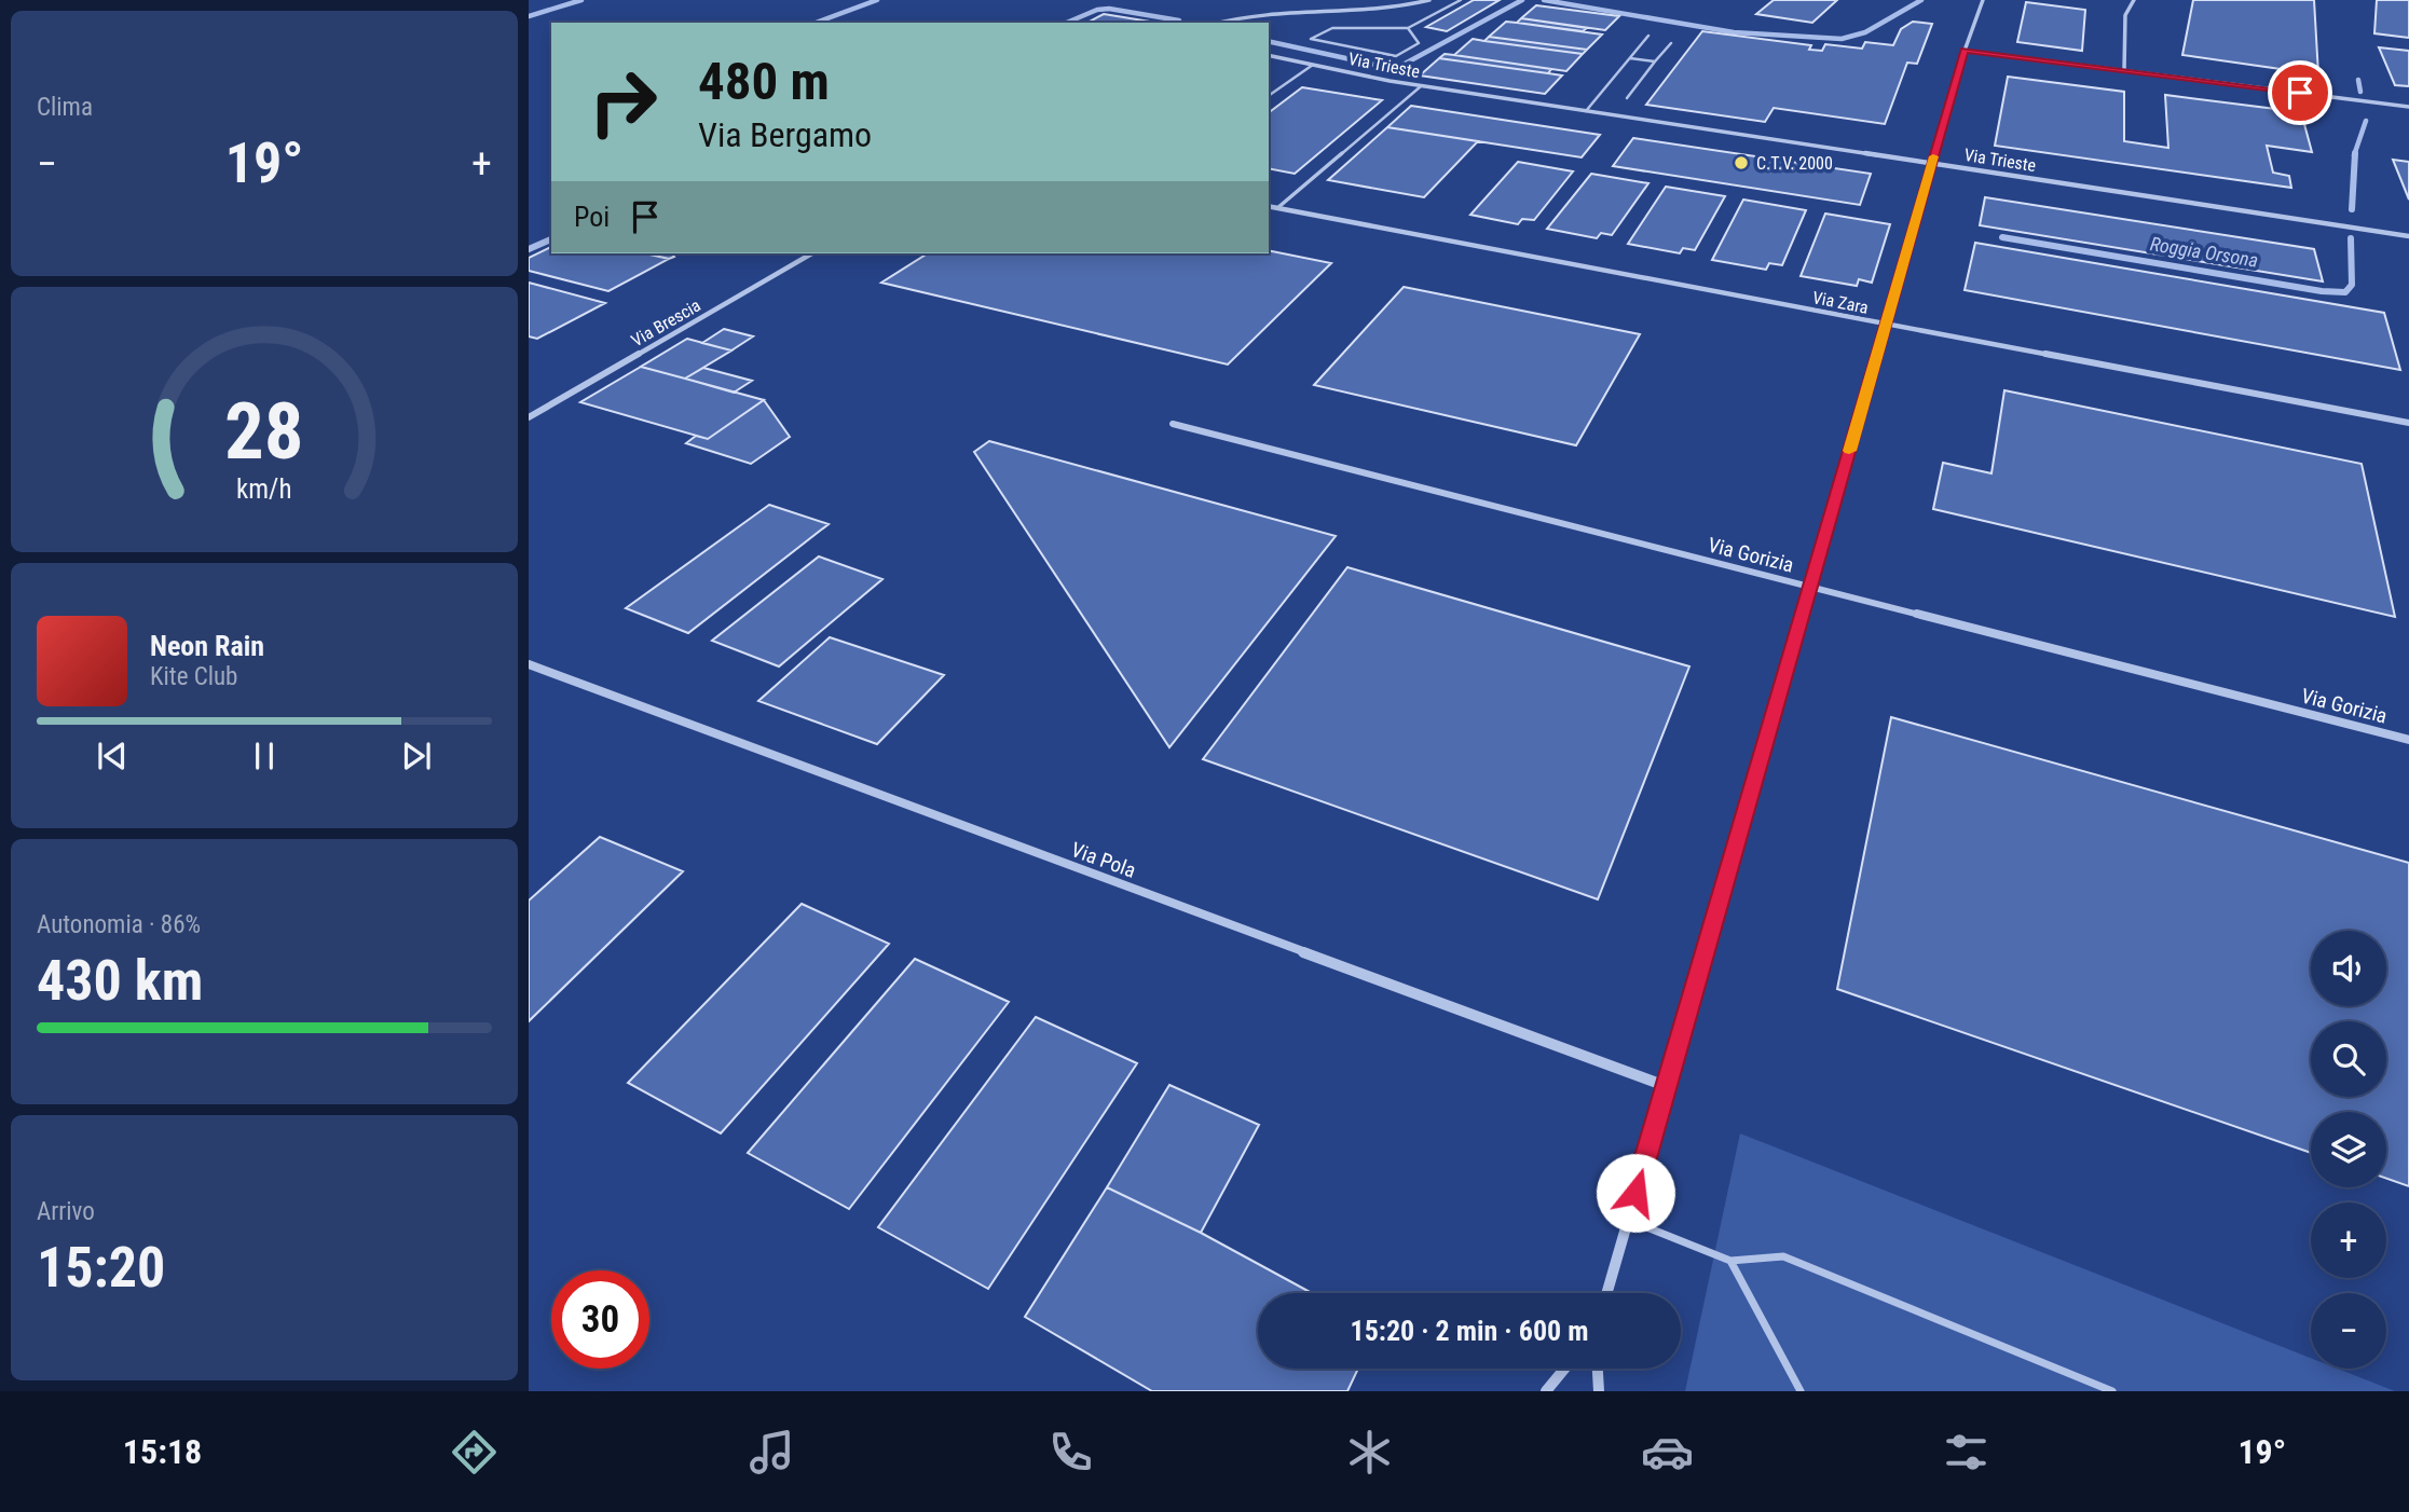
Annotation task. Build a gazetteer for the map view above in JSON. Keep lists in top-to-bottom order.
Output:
{
  "streets": {
    "street": [
      "Via Trieste",
      "Via Zara",
      "Via Brescia",
      "Via Gorizia",
      "Via Pola"
    ]
  },
  "water": ["Roggia Orsona"],
  "places": ["C.T.V. 2000"],
  "page": {
    "tile": [
      "Clima",
      ["Autonomia · 86%", "430 km"],
      ["Arrivo", "15:20"]
    ],
    "turn": ["480 m", "Via Bergamo"],
    "heat": ["−", "19°", "+"],
    "then": "Poi",
    "song": ["Neon Rain", "Kite Club"],
    "map_buttons": ["+", "−"],
    "limit": "30",
    "trip": "15:20 · 2 min · 600 m",
    "tabs": ["15:18", "19°"],
    "gauge": ["28", "km/h"]
  }
}
